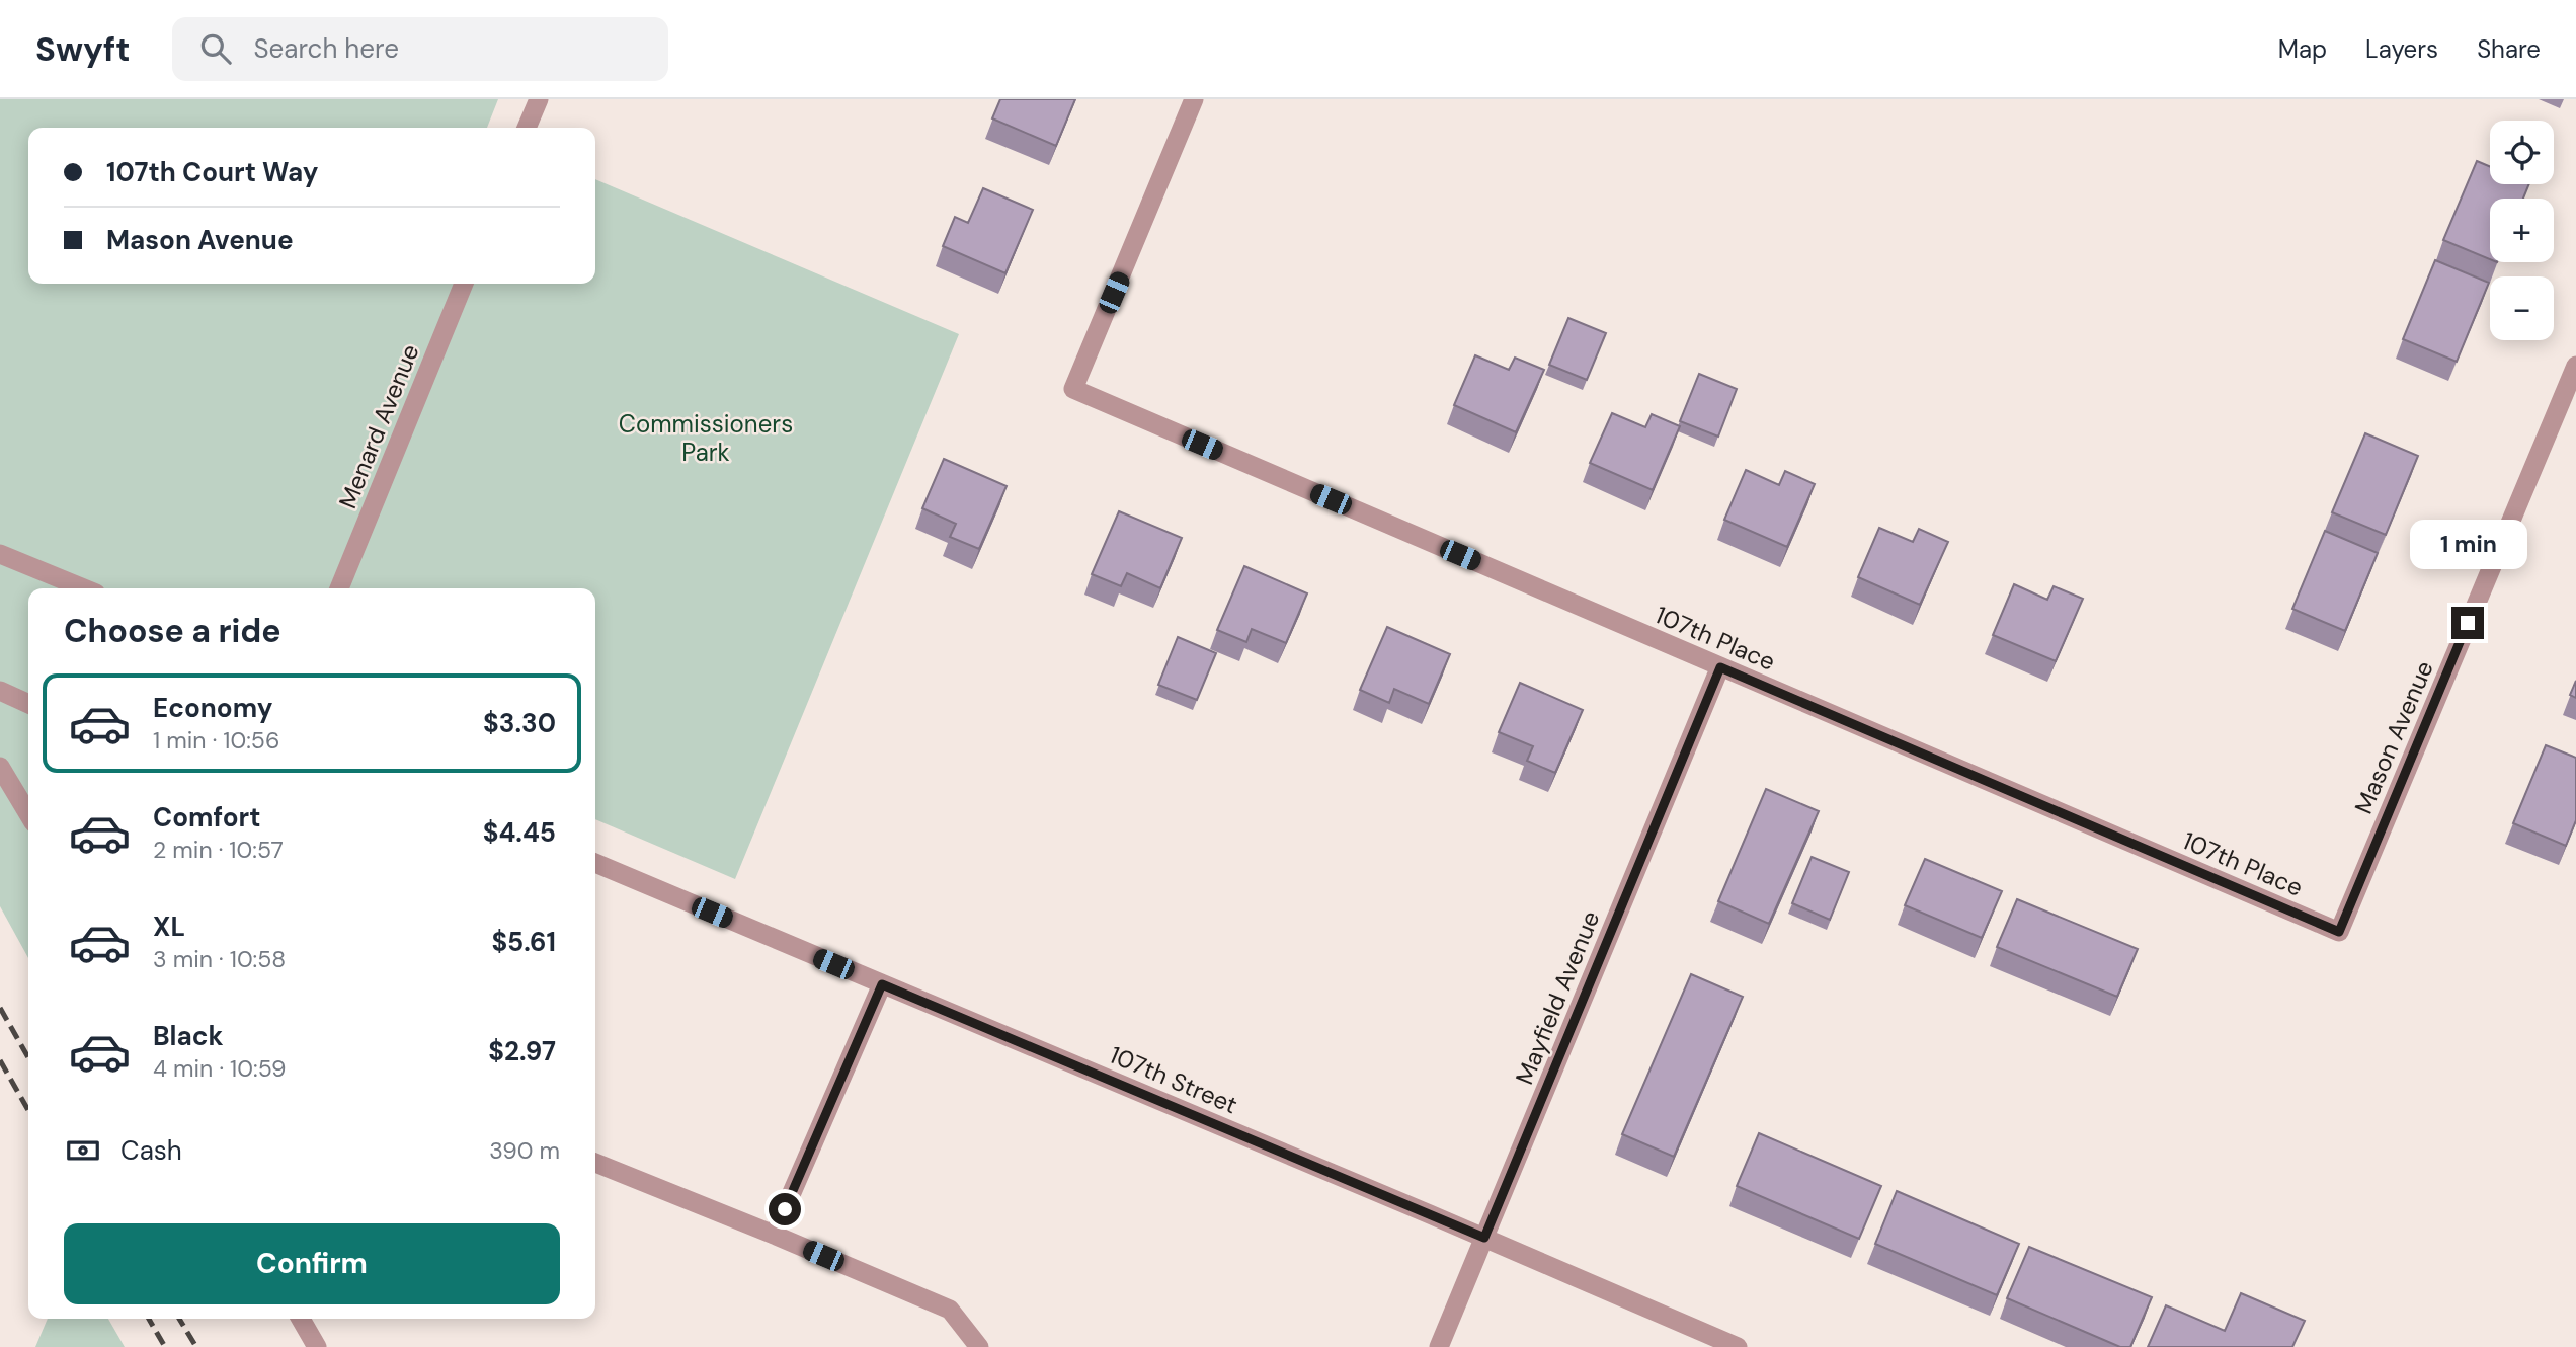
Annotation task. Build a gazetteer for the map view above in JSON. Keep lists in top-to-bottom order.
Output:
{
  "streets": {
    "street": [
      "Menard Avenue",
      "107th Place",
      "Mason Avenue",
      "Mayfield Avenue",
      "107th Street"
    ]
  },
  "crossings": [
    ["107th Place", "Mason Avenue"],
    ["107th Place", "Mayfield Avenue"],
    ["Mayfield Avenue", "107th Street"]
  ],
  "parks": ["Commissioners Park"],
  "page": {
    "header": "Swyft",
    "search": "Search here",
    "nav": ["Map", "Layers", "Share"],
    "map_buttons": ["+", "−"],
    "banner": ["107th Court Way", "Mason Avenue"],
    "bubble": "1 min",
    "heading": "Choose a ride",
    "list": [
      {
        "name": "Economy",
        "note": "1 min · 10:56",
        "value": "$3.30"
      },
      {
        "name": "Comfort",
        "note": "2 min · 10:57",
        "value": "$4.45"
      },
      {
        "name": "XL",
        "note": "3 min · 10:58",
        "value": "$5.61"
      },
      {
        "name": "Black",
        "note": "4 min · 10:59",
        "value": "$2.97"
      }
    ],
    "pay": ["Cash", "390 m"],
    "buttons": "Confirm"
  }
}
